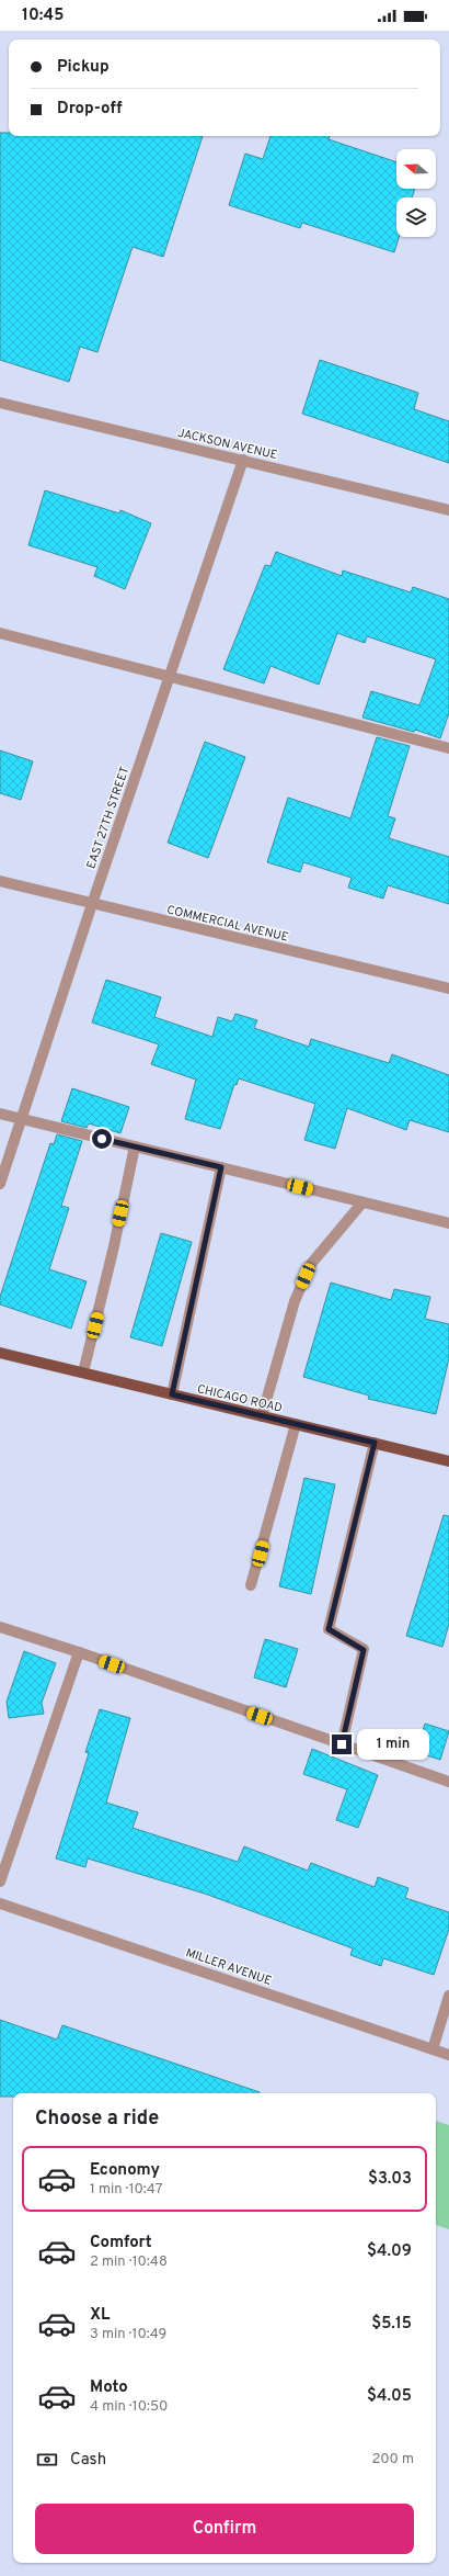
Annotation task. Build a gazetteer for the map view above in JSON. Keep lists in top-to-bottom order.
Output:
{
  "streets": {
    "main road": ["CHICAGO ROAD"],
    "street": [
      "JACKSON AVENUE",
      "EAST 27TH STREET",
      "COMMERCIAL AVENUE",
      "MILLER AVENUE"
    ]
  },
  "crossings": [
    ["JACKSON AVENUE", "EAST 27TH STREET"],
    ["EAST 27TH STREET", "COMMERCIAL AVENUE"]
  ],
  "north": "left",
  "page": {
    "status": "10:45",
    "banner": ["Pickup", "Drop-off"],
    "bubble": "1 min",
    "heading": "Choose a ride",
    "list": [
      {
        "name": "Economy",
        "note": "1 min · 10:47",
        "value": "$3.03"
      },
      {
        "name": "Comfort",
        "note": "2 min · 10:48",
        "value": "$4.09"
      },
      {
        "name": "XL",
        "note": "3 min · 10:49",
        "value": "$5.15"
      },
      {
        "name": "Moto",
        "note": "4 min · 10:50",
        "value": "$4.05"
      }
    ],
    "pay": ["Cash", "200 m"],
    "buttons": "Confirm"
  }
}
